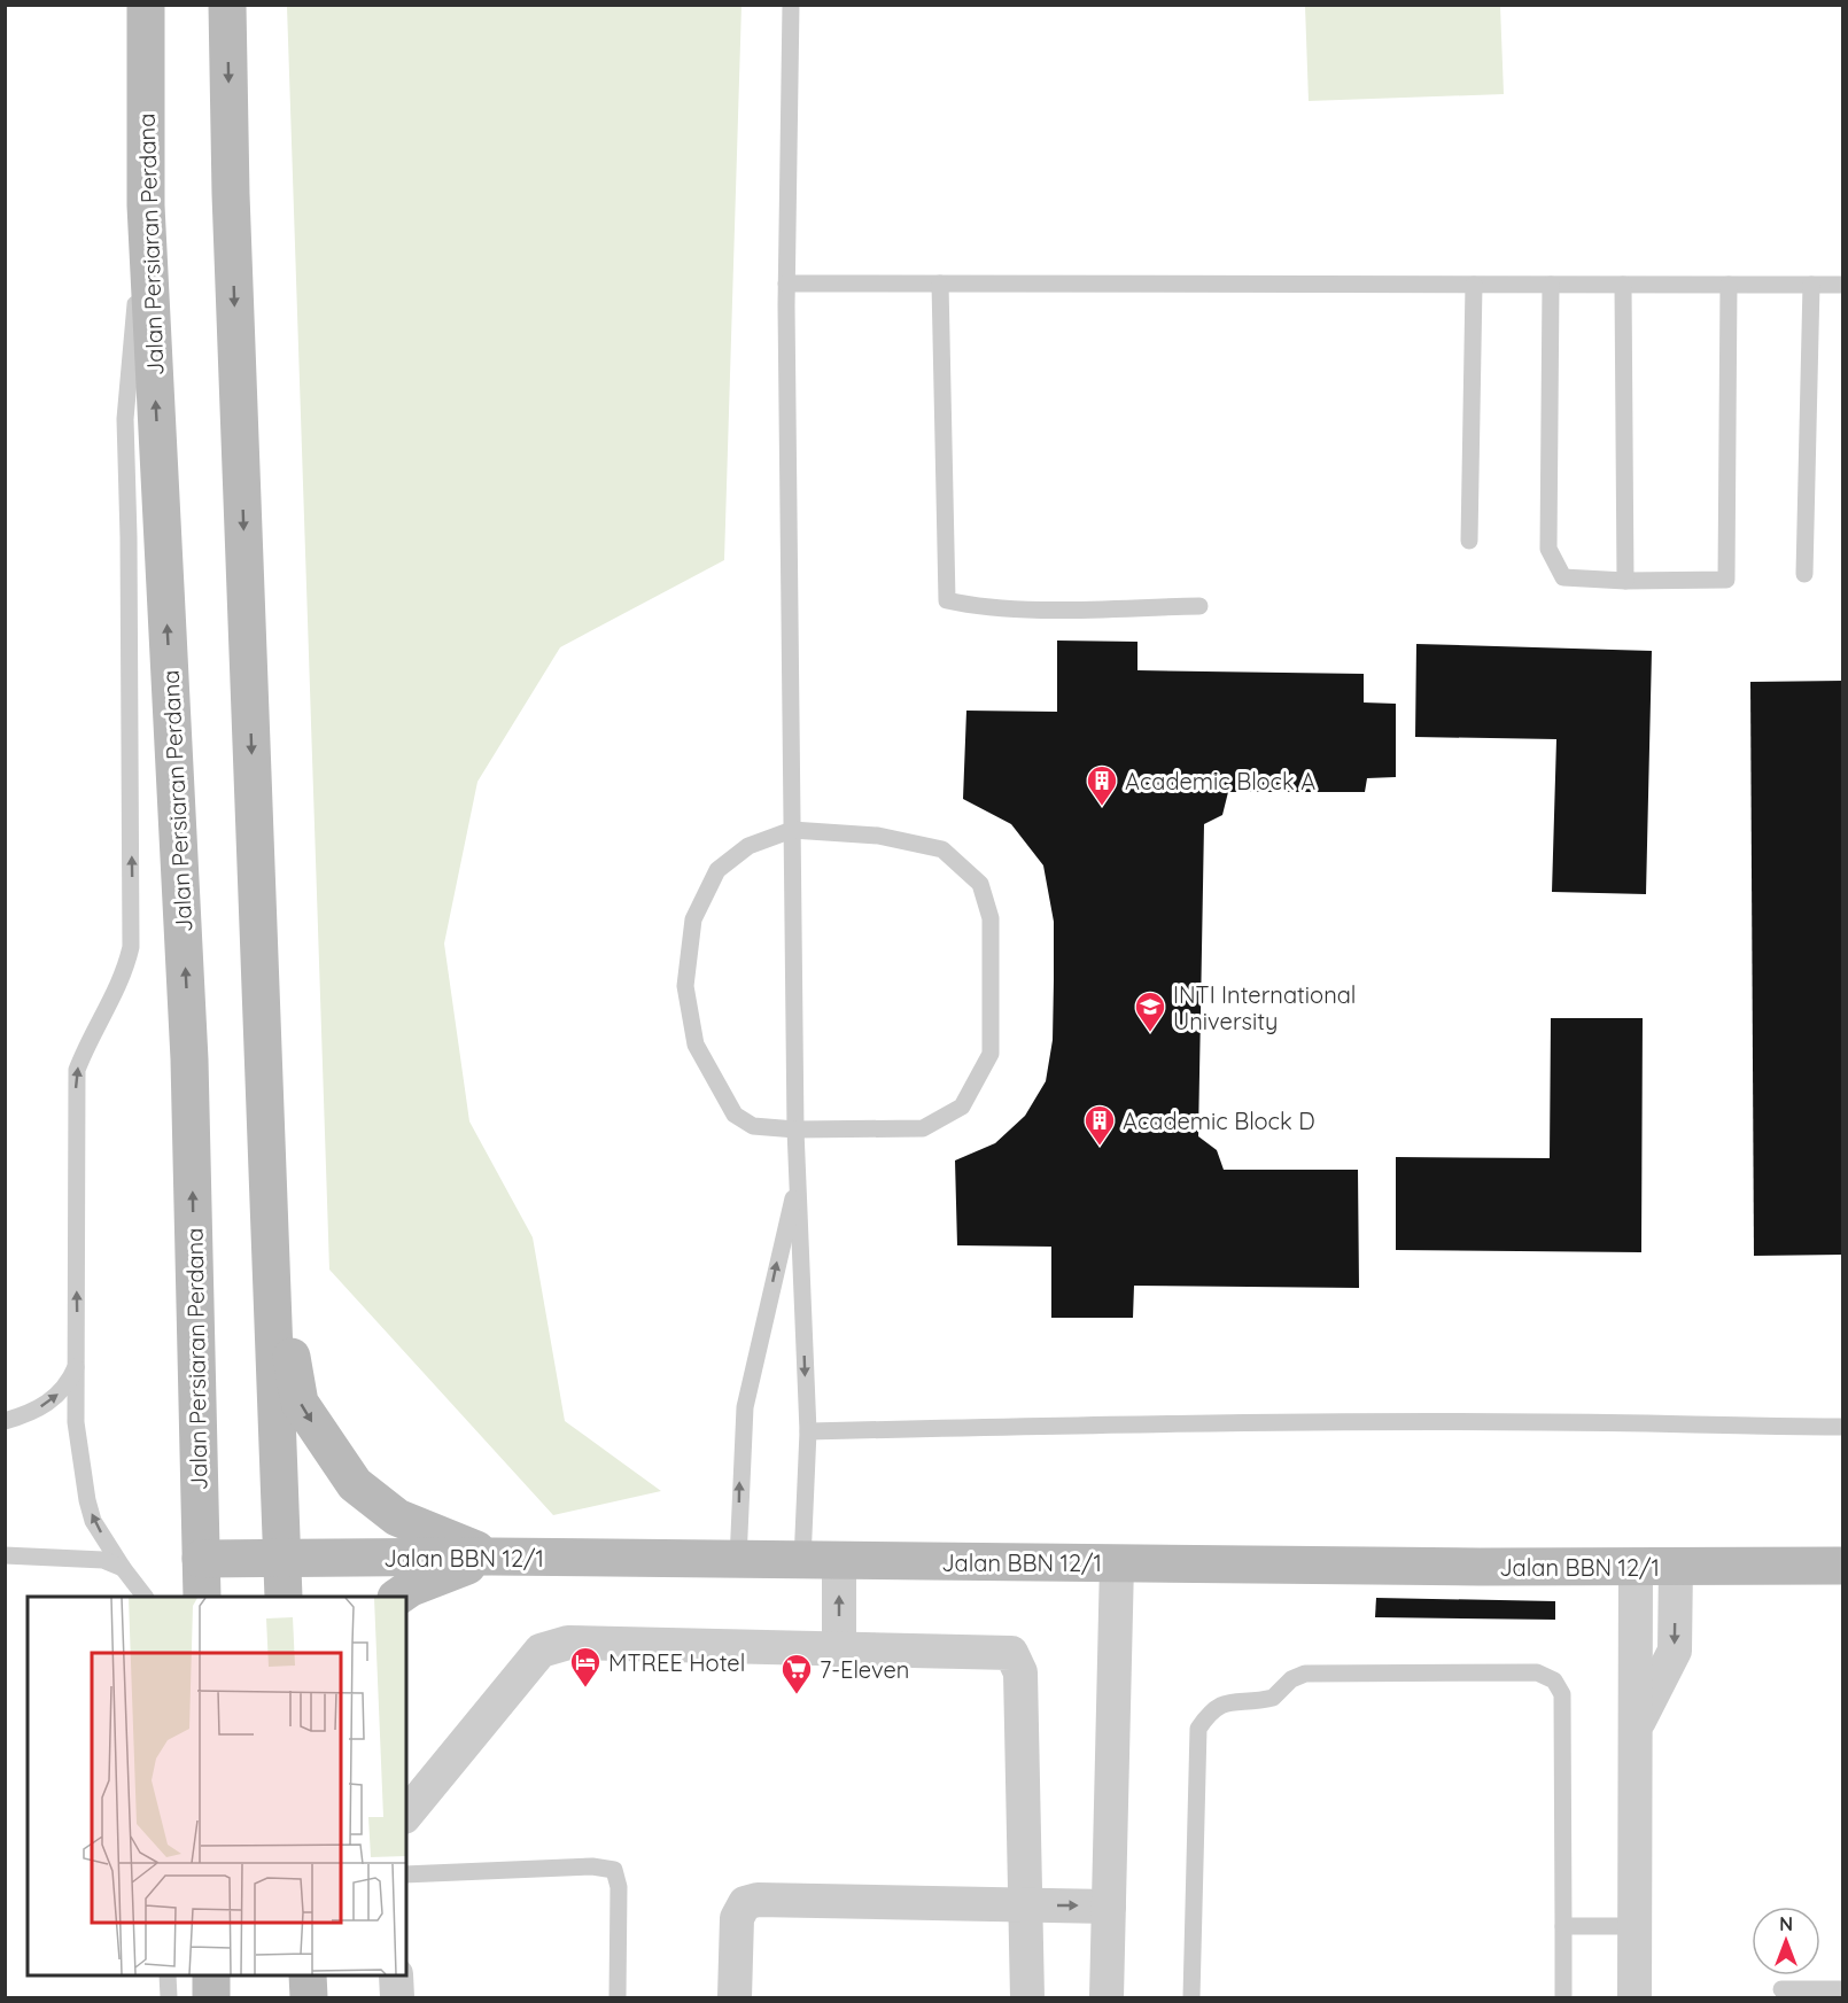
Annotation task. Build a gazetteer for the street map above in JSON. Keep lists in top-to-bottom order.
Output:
{
  "streets": {
    "main road": ["Jalan Persiaran Perdana", "Jalan BBN 12/1"]
  },
  "crossings": [
    ["Jalan Persiaran Perdana", "Jalan BBN 12/1"]
  ],
  "places": {
    "building": ["Academic Block A", "Academic Block D"],
    "school or university": ["INTI International University"],
    "hotel": ["MTREE Hotel"],
    "supermarket": ["7-Eleven"]
  },
  "north": "top"
}
